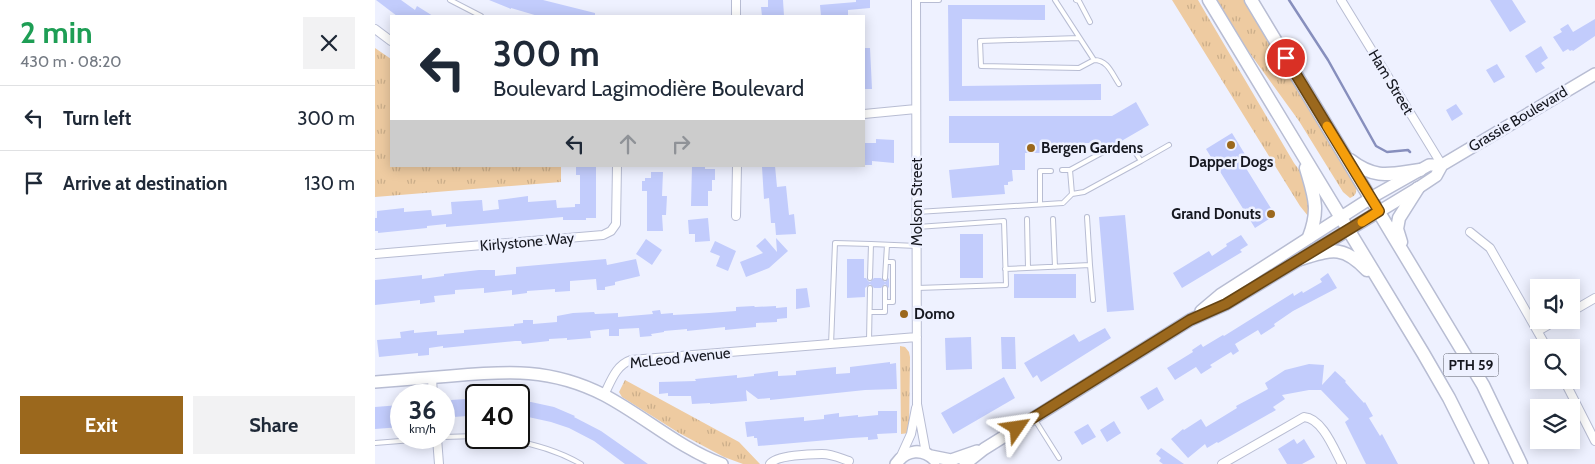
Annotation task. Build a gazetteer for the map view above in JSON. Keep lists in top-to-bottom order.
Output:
{
  "streets": {
    "main road": ["PTH 59"],
    "street": [
      "Ham Street",
      "Grassie Boulevard",
      "Molson Street",
      "Kirlystone Way",
      "McLeod Avenue"
    ]
  },
  "crossings": [
    ["Ham Street", "Grassie Boulevard"],
    ["Grassie Boulevard", "Molson Street"],
    ["Grassie Boulevard", "PTH 59"],
    ["Molson Street", "McLeod Avenue"]
  ],
  "places": [
    "Dapper Dogs",
    "Bergen Gardens",
    "Grand Donuts",
    "Domo"
  ],
  "page": {
    "heading": ["2 min", "430 m · 08:20"],
    "turn": ["300 m", "Boulevard Lagimodière Boulevard"],
    "list": [
      {
        "name": "Turn left",
        "value": "300 m"
      },
      {
        "name": "Arrive at destination",
        "value": "130 m"
      }
    ],
    "speed": "36 km/h",
    "limit": "40",
    "buttons": ["Exit", "Share"]
  }
}
